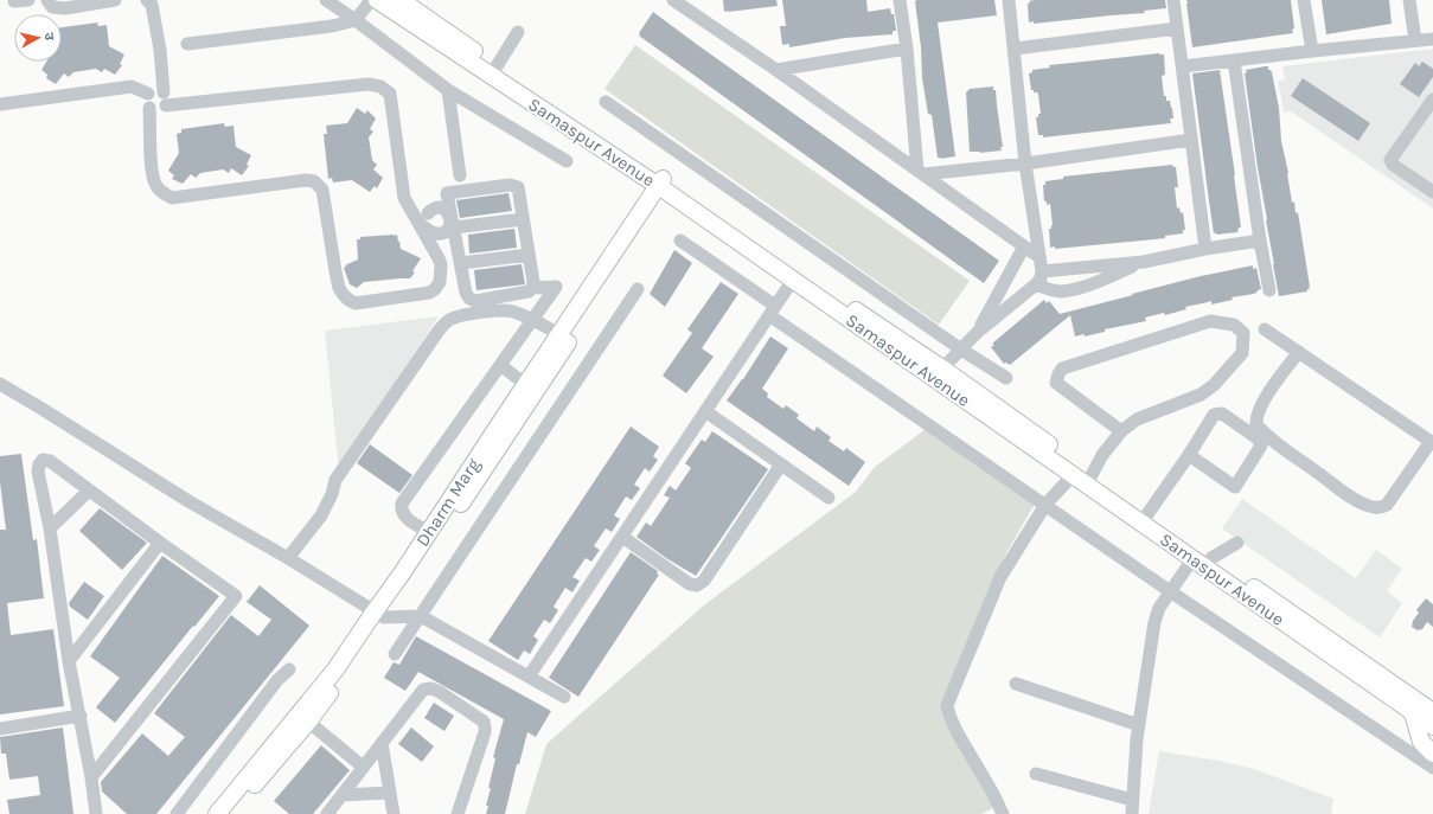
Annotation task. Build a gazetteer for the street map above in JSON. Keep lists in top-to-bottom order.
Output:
{
  "streets": {
    "main road": ["Samaspur Avenue", "Dharm Marg"]
  },
  "crossings": [
    ["Samaspur Avenue", "Dharm Marg"]
  ],
  "north": "right"
}
